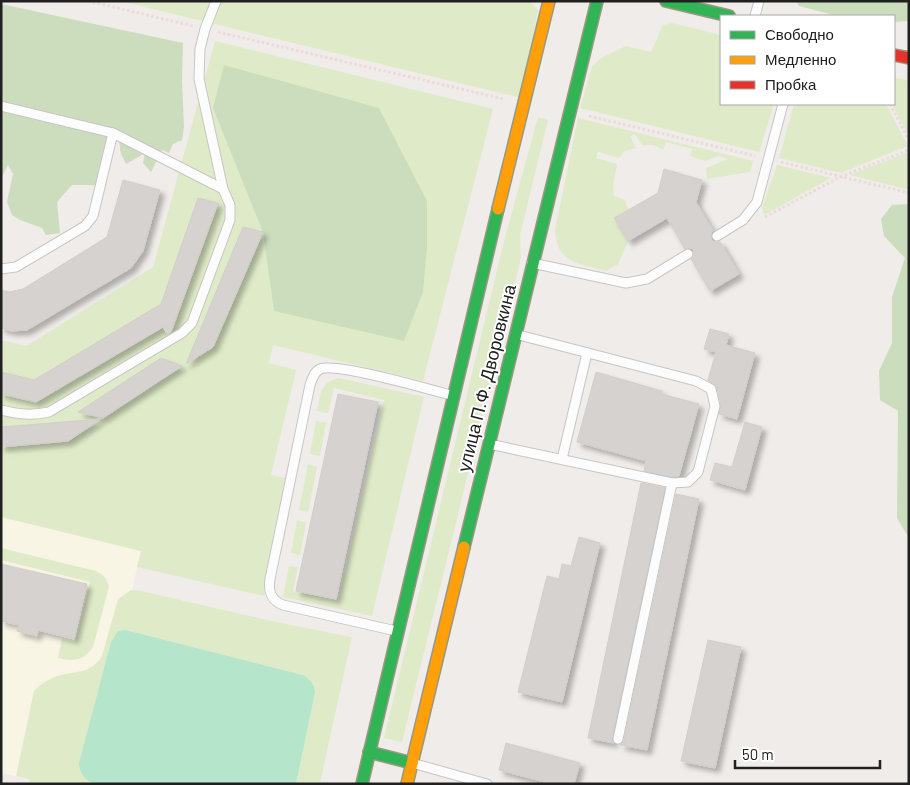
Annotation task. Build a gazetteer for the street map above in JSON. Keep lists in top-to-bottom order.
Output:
{
  "streets": {
    "street": ["улица П.Ф. Дворовкина"]
  },
  "legend": ["Свободно", "Медленно", "Пробка"],
  "scale_bar": "50 m"
}
